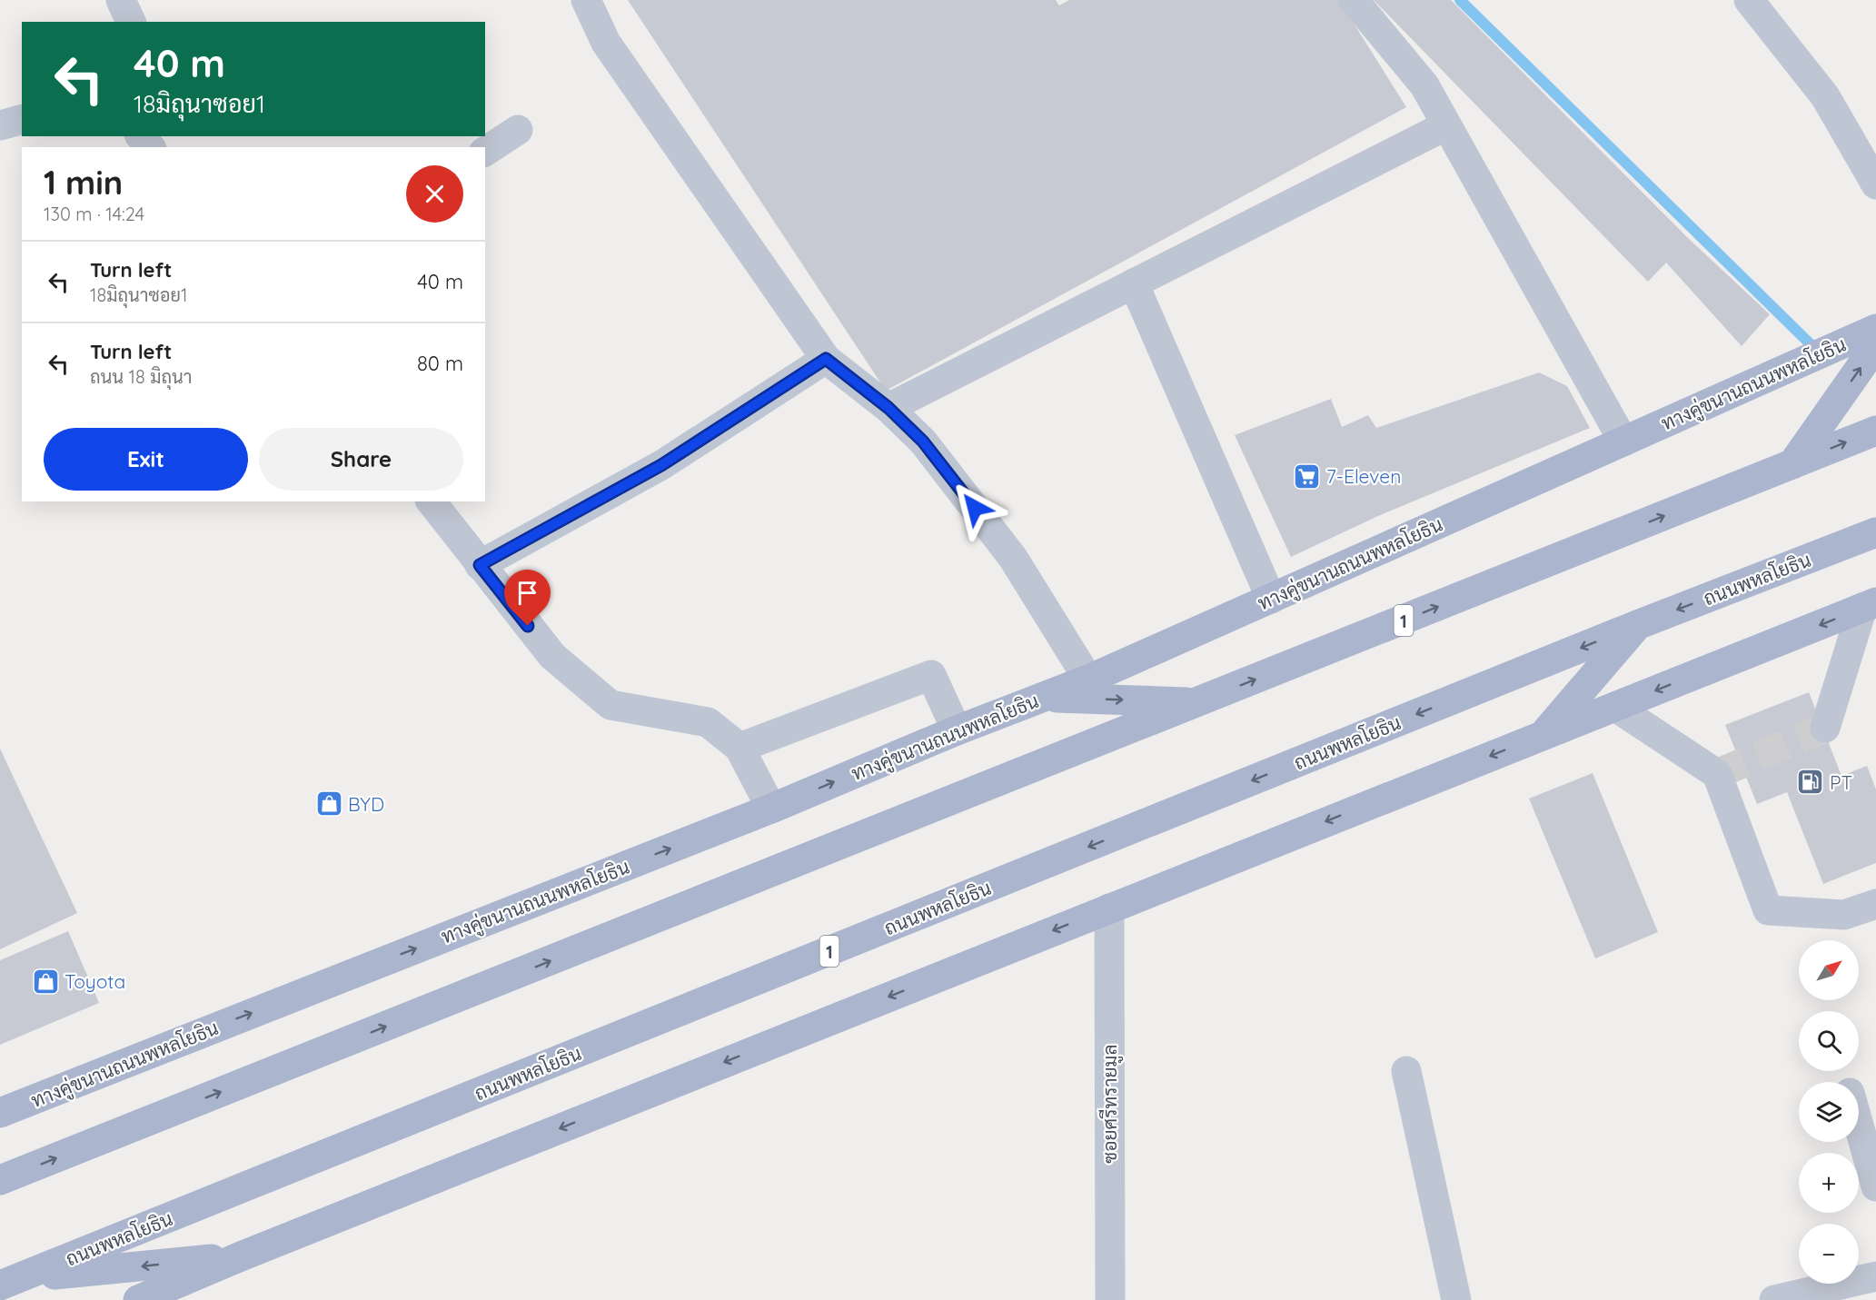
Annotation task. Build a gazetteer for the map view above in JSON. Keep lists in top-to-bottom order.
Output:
{
  "streets": {
    "main road": ["ทางคู่ขนานถนนพหลโยธิน", "ถนนพหลโยธิน", "1"],
    "street": ["ซอยศรีทรายมูล"]
  },
  "places": {
    "supermarket": ["7-Eleven"],
    "fuel station": ["PT"],
    "shop": ["BYD", "Toyota"]
  },
  "north": "top right",
  "page": {
    "turn": ["40 m", "18มิถุนาซอย1"],
    "heading": ["1 min", "130 m · 14:24"],
    "list": [
      {
        "name": "Turn left",
        "note": "18มิถุนาซอย1",
        "value": "40 m"
      },
      {
        "name": "Turn left",
        "note": "ถนน 18 มิถุนา",
        "value": "80 m"
      }
    ],
    "buttons": ["Exit", "Share"],
    "map_buttons": ["+", "−"]
  }
}
